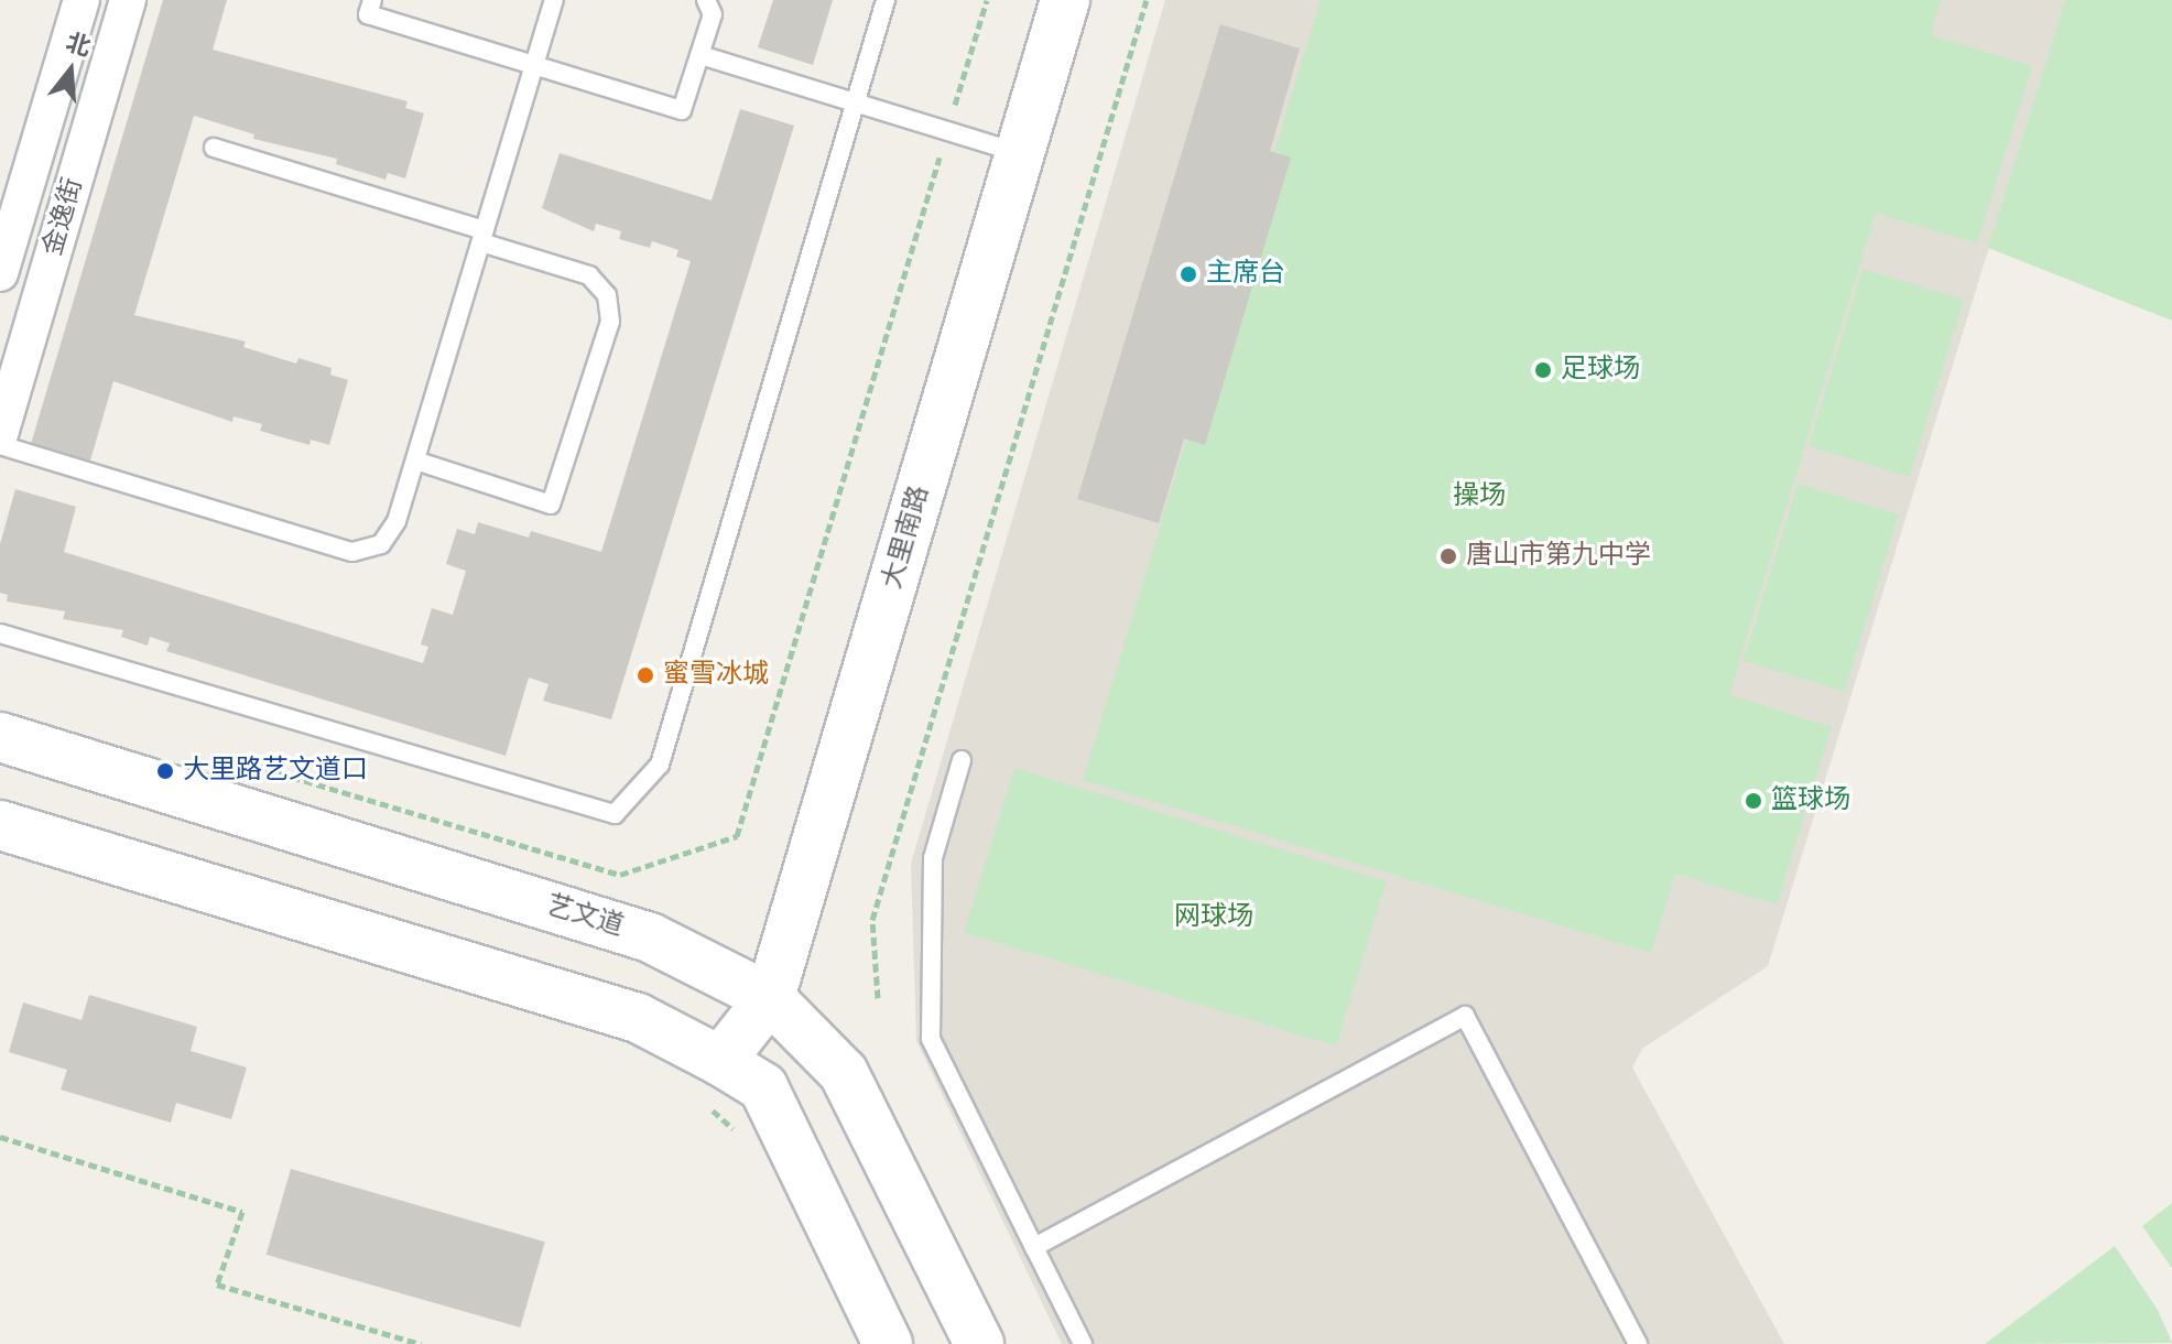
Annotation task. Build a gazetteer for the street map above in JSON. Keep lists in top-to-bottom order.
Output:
{
  "streets": {
    "main road": ["大里南路", "艺文道"],
    "street": ["金逸街"]
  },
  "crossings": [
    ["大里南路", "艺文道"]
  ],
  "parks": ["操场", "网球场"],
  "places": [
    "主席台",
    "足球场",
    "唐山市第九中学",
    "蜜雪冰城",
    "大里路艺文道口",
    "篮球场"
  ],
  "north": "top"
}
